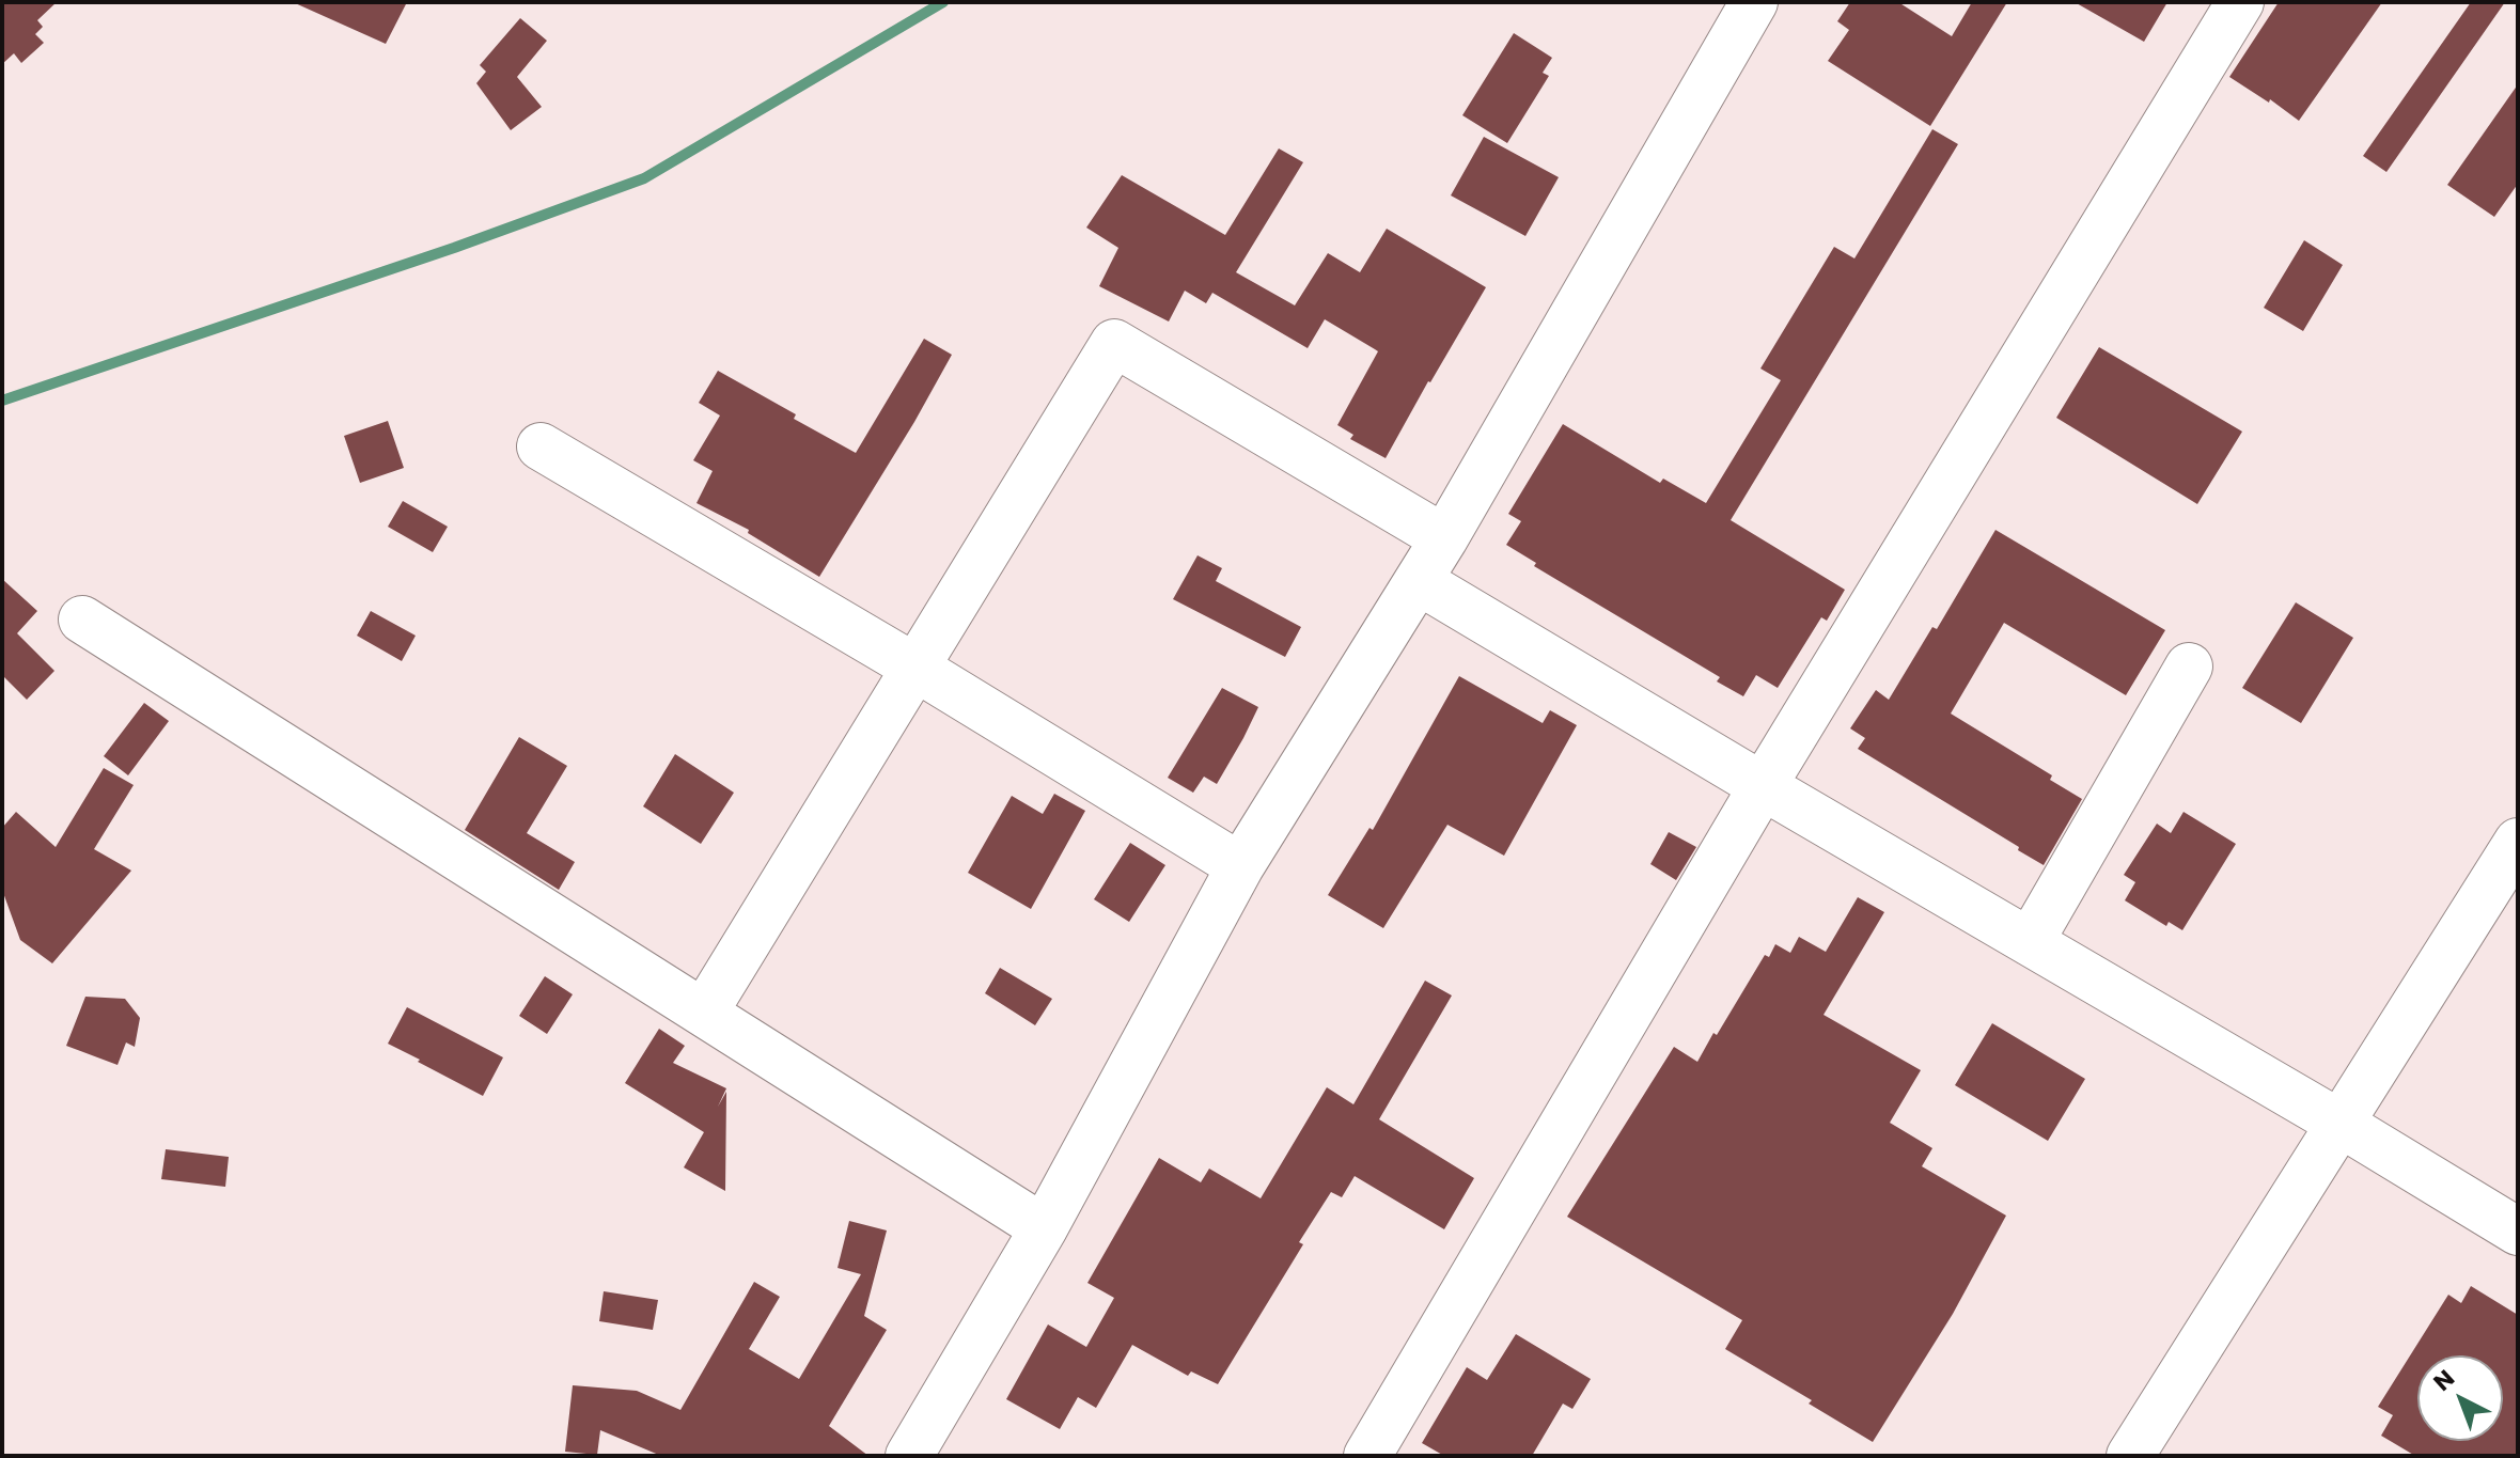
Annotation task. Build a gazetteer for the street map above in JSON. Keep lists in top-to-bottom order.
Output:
{
  "north": "top left"
}
